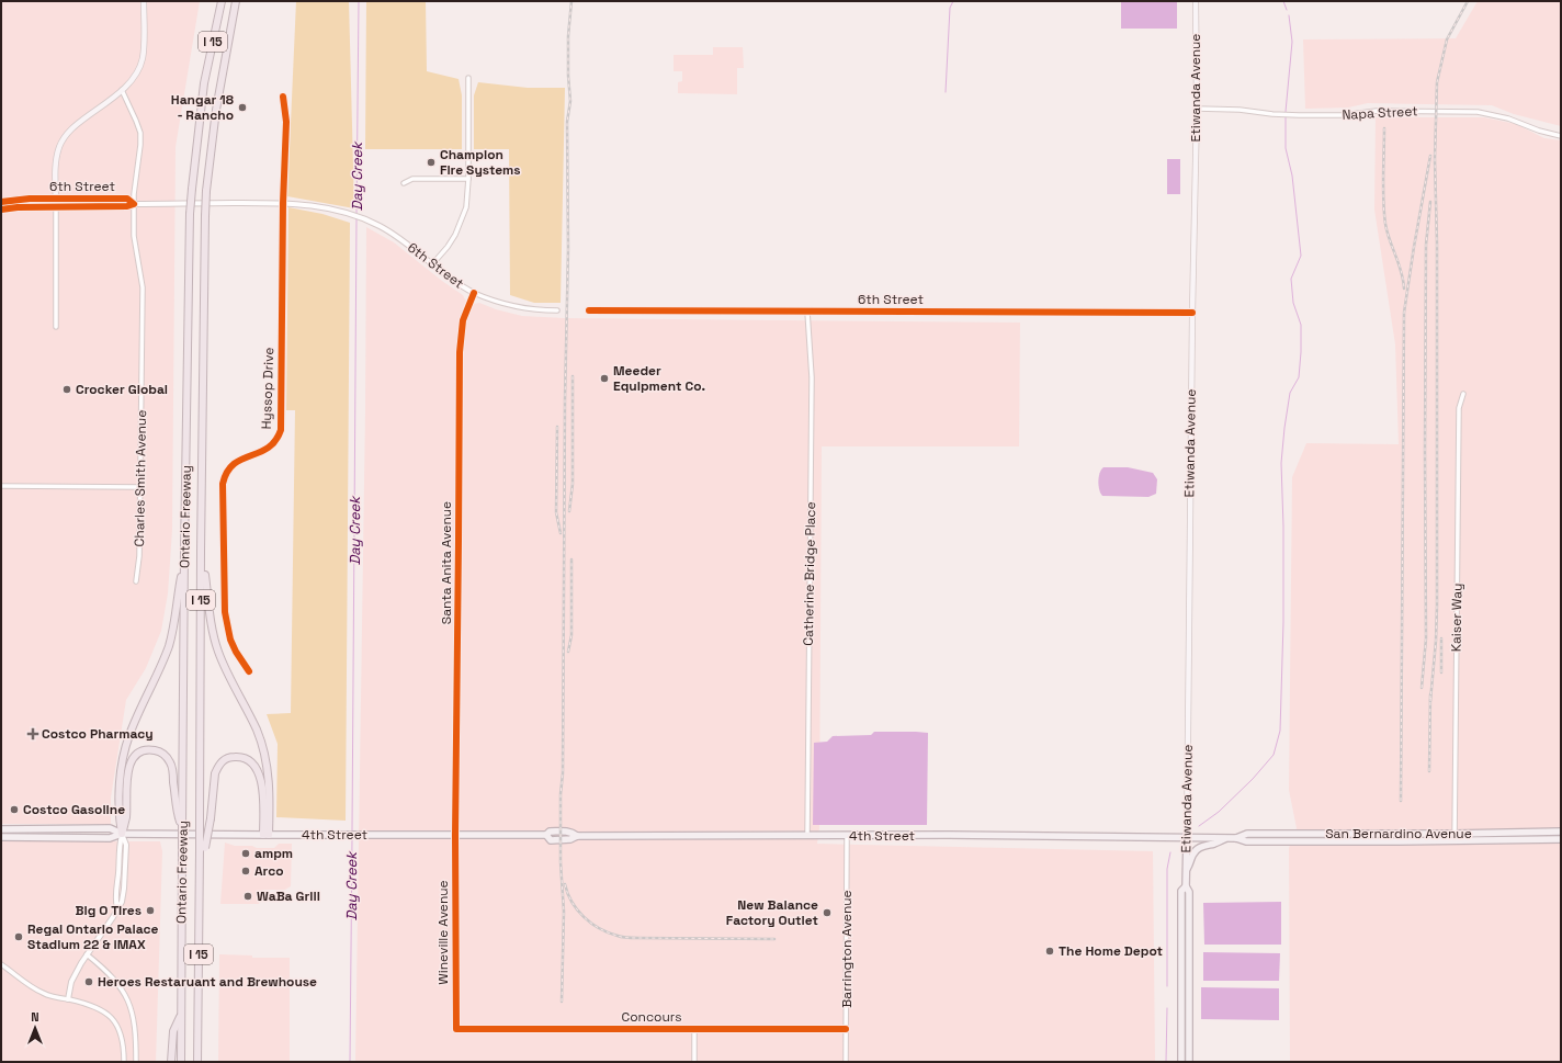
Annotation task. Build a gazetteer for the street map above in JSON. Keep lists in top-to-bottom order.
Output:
{
  "streets": {
    "highway": ["I 15", "Ontario Freeway"],
    "main road": [
      "Etiwanda Avenue",
      "6th Street",
      "San Bernardino Avenue",
      "4th Street"
    ],
    "street": [
      "Napa Street",
      "Hyssop Drive",
      "Charles Smith Avenue",
      "Santa Anita Avenue",
      "Catherine Bridge Place",
      "Kaiser Way",
      "Wineville Avenue",
      "Barrington Avenue",
      "Concours"
    ]
  },
  "crossings": [
    ["Etiwanda Avenue", "Napa Street"],
    ["Etiwanda Avenue", "6th Street"],
    ["Etiwanda Avenue", "San Bernardino Avenue"],
    ["Etiwanda Avenue", "4th Street"],
    ["6th Street", "Hyssop Drive"],
    ["6th Street", "Charles Smith Avenue"],
    ["6th Street", "Santa Anita Avenue"],
    ["6th Street", "Catherine Bridge Place"],
    ["Santa Anita Avenue", "4th Street"],
    ["Santa Anita Avenue", "Wineville Avenue"],
    ["Catherine Bridge Place", "4th Street"],
    ["Kaiser Way", "San Bernardino Avenue"],
    ["San Bernardino Avenue", "4th Street"],
    ["4th Street", "Wineville Avenue"],
    ["4th Street", "Barrington Avenue"],
    ["Wineville Avenue", "Concours"],
    ["Barrington Avenue", "Concours"]
  ],
  "water": ["Day Creek"],
  "places": {
    "other": [
      "Hangar 18 - Rancho",
      "Champion Fire Systems",
      "Meeder Equipment Co.",
      "Crocker Global",
      "Costco Gasoline",
      "ampm",
      "Arco",
      "WaBa Grill",
      "Big O Tires",
      "New Balance Factory Outlet",
      "Regal Ontario Palace Stadium 22 & IMAX",
      "The Home Depot",
      "Heroes Restaruant and Brewhouse"
    ],
    "health": ["Costco Pharmacy"]
  },
  "north": "top"
}
